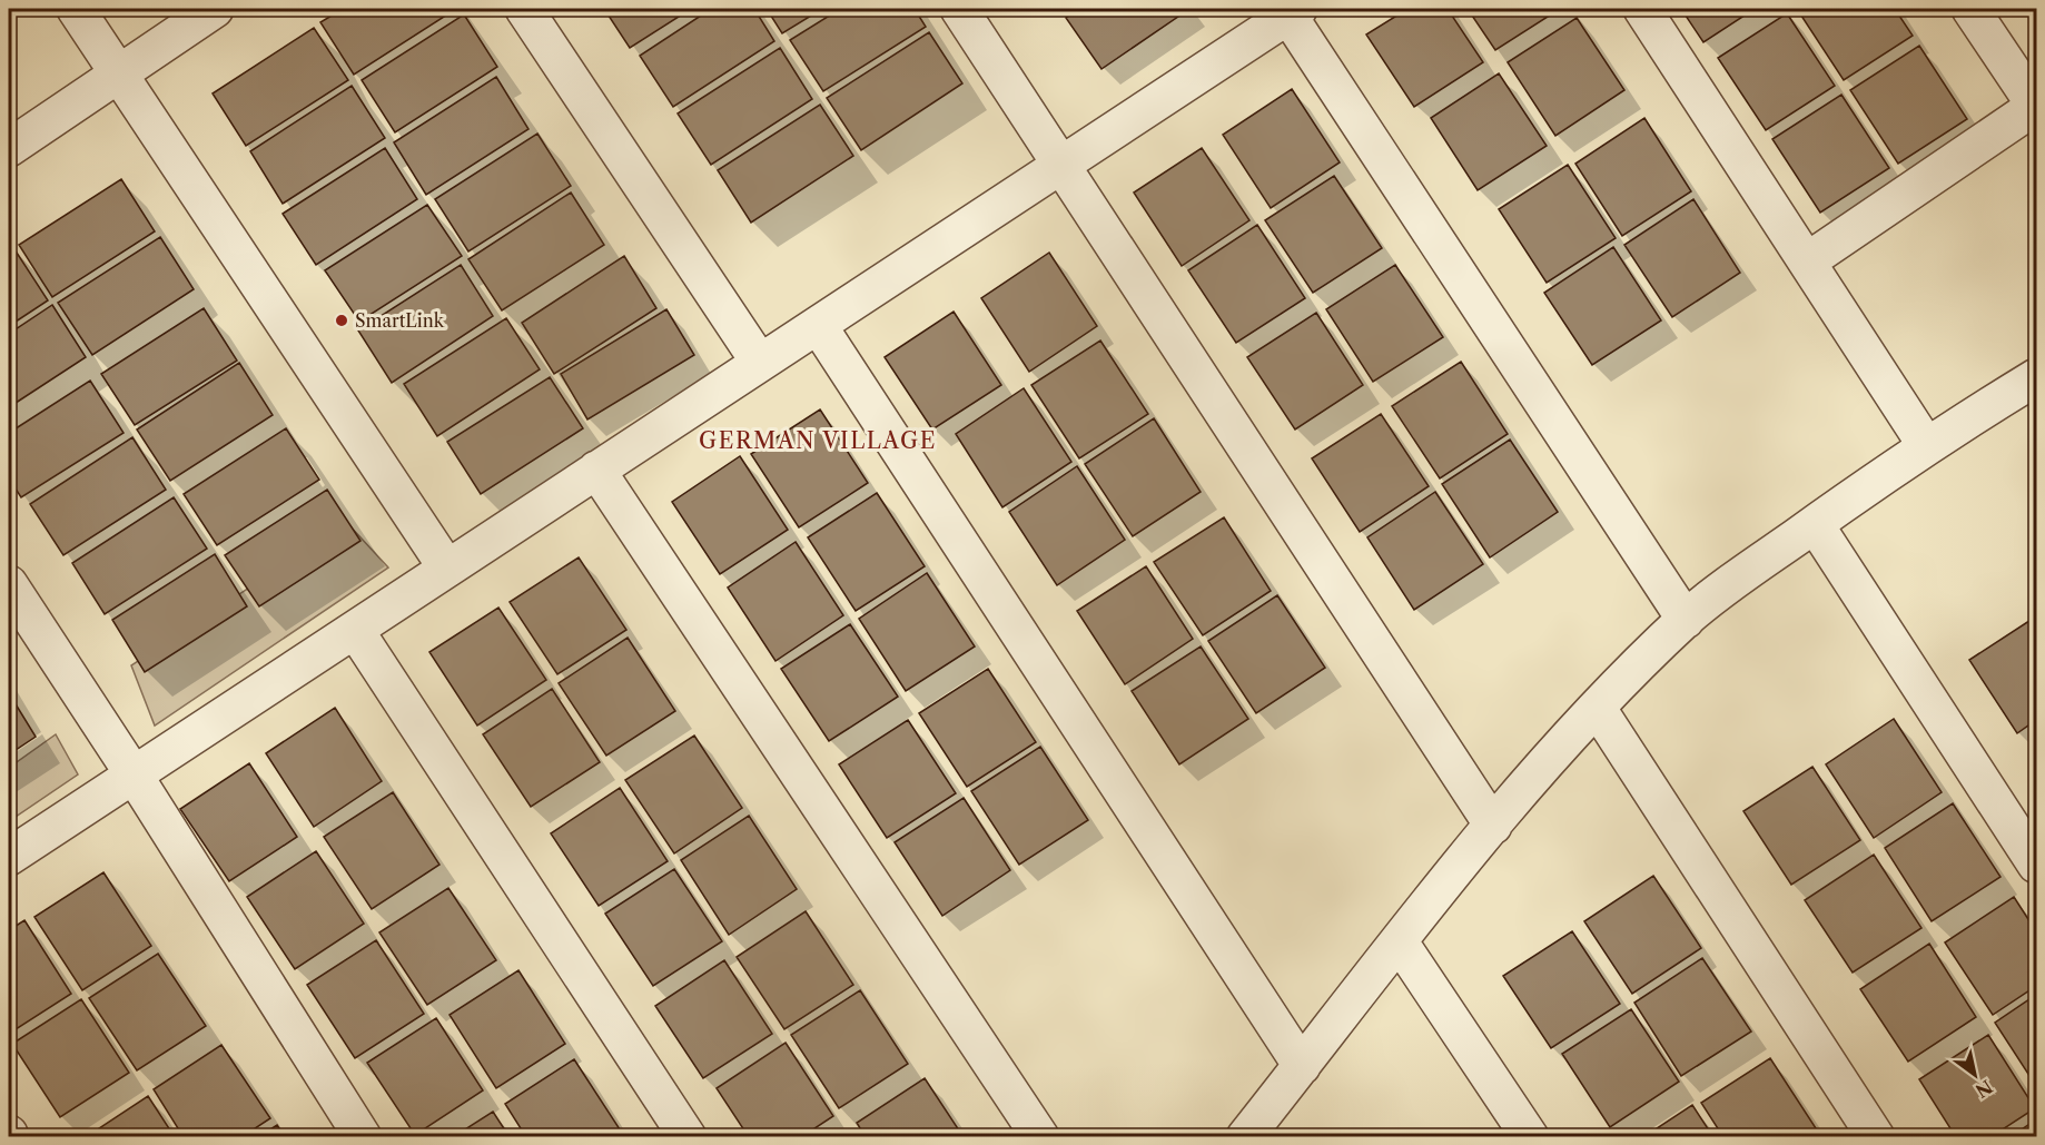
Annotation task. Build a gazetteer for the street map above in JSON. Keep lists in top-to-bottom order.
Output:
{
  "districts": ["GERMAN VILLAGE"],
  "places": ["SmartLink"],
  "north": "bottom right"
}
